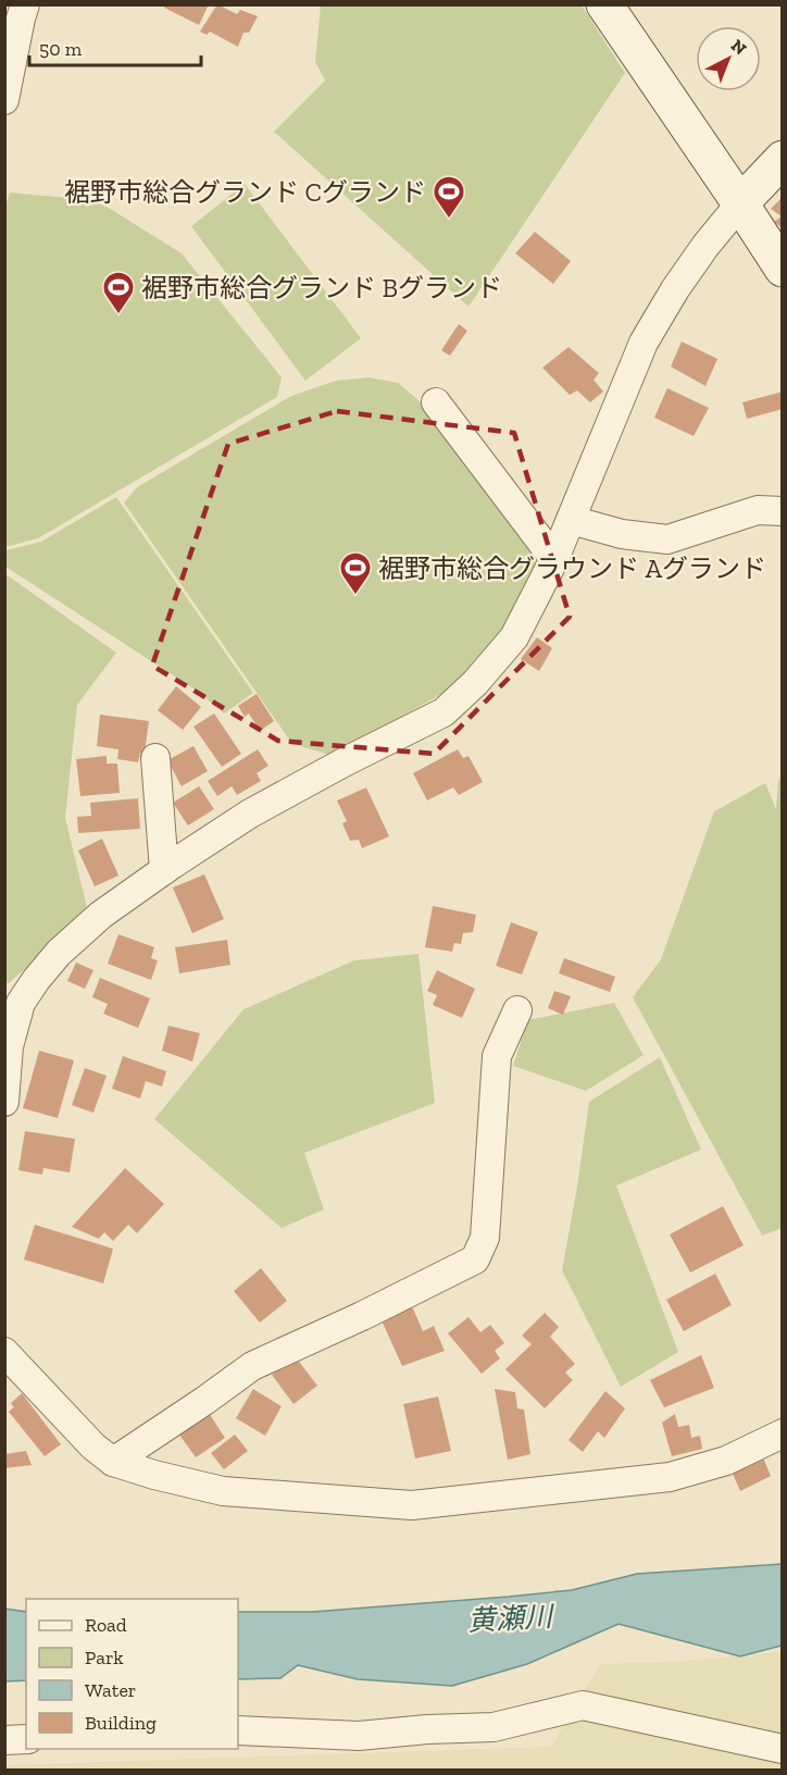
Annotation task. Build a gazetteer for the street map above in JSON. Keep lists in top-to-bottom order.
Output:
{
  "water": ["黄瀬川"],
  "places": {
    "sports": ["裾野市総合グランド Cグランド", "裾野市総合グランド Bグランド", "裾野市総合グラウンド Aグランド"]
  },
  "legend": [
    "Road",
    "Park",
    "Water",
    "Building"
  ],
  "scale_bar": "50 m",
  "north": "top right"
}
